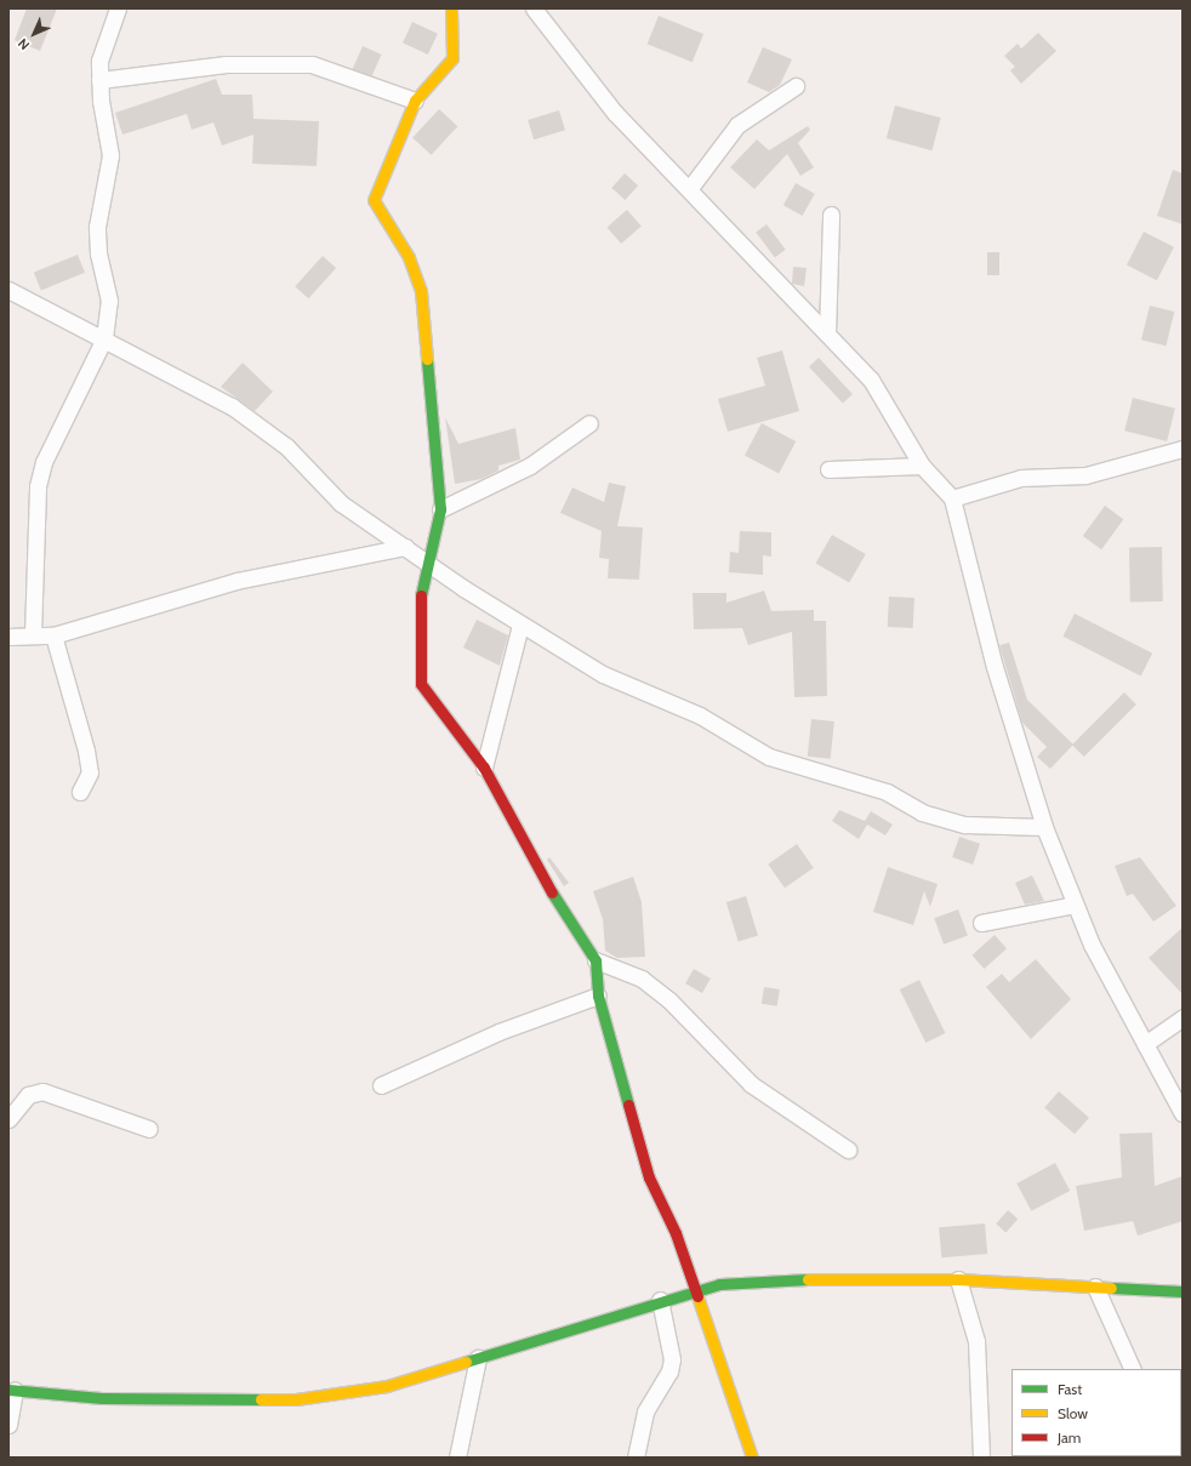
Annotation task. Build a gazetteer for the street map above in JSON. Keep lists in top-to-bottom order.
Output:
{
  "legend": ["Fast", "Slow", "Jam"],
  "north": "bottom left"
}
